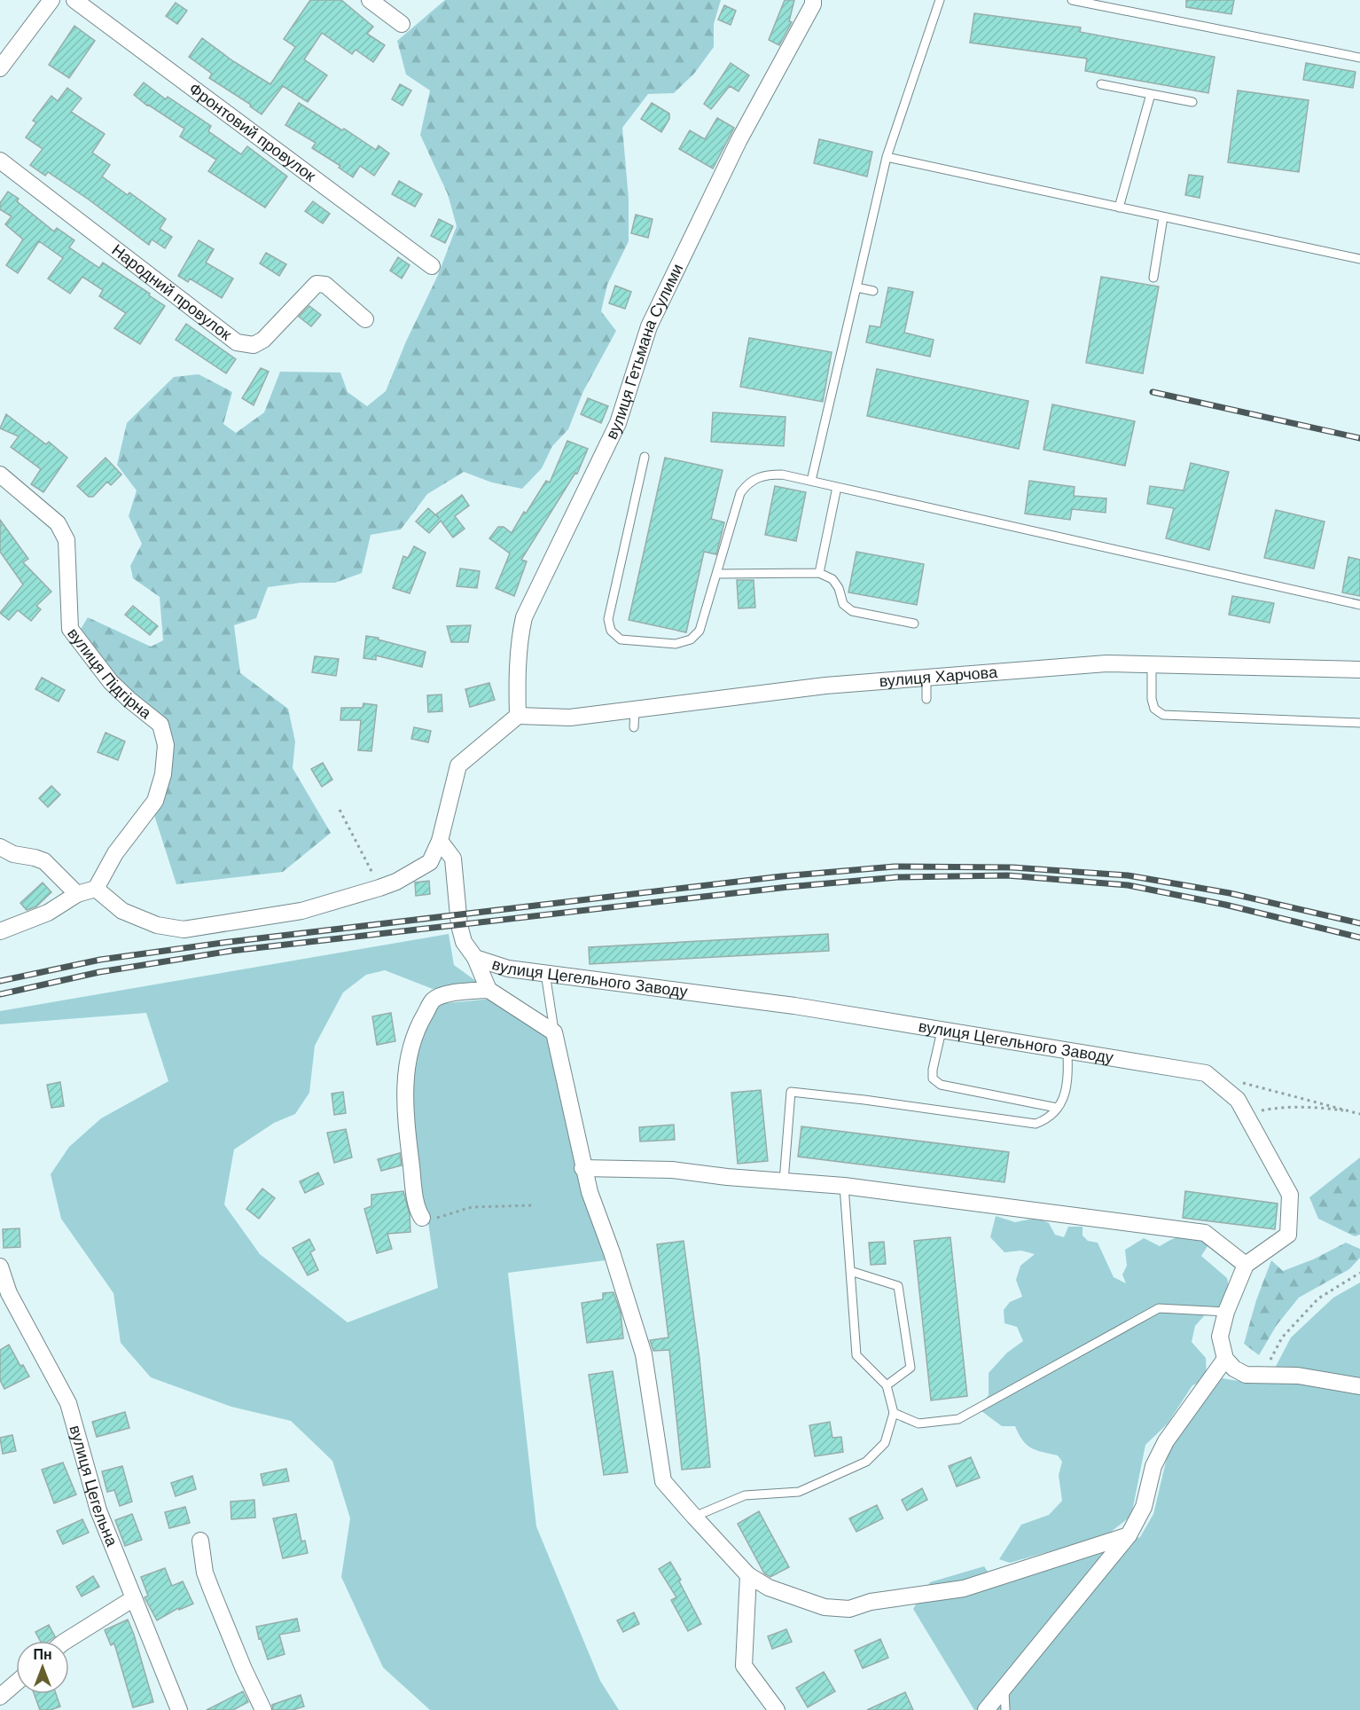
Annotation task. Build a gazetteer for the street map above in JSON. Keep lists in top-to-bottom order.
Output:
{
  "streets": {
    "street": [
      "Фронтовий провулок",
      "Народний провулок",
      "вулиця Гетьмана Сулими",
      "вулиця Підгірна",
      "вулиця Харчова",
      "вулиця Цегельного Заводу",
      "вулиця Цегельна"
    ]
  },
  "crossings": [
    ["вулиця Гетьмана Сулими", "вулиця Харчова"]
  ],
  "north": "top"
}
